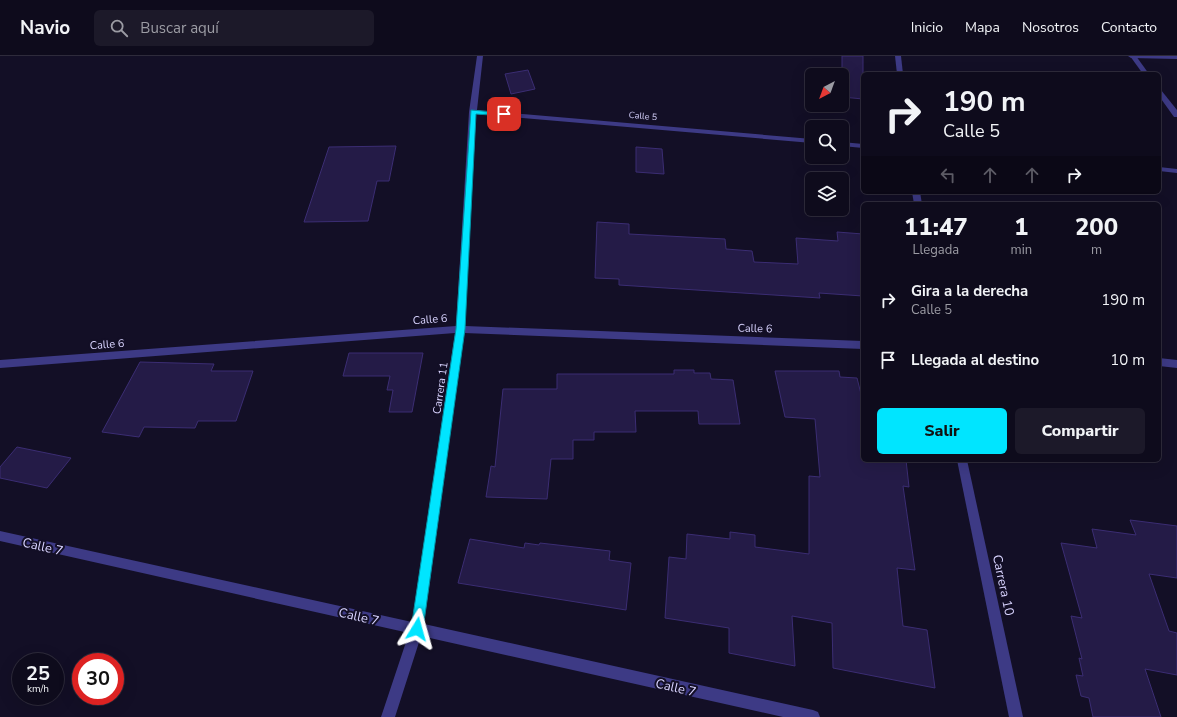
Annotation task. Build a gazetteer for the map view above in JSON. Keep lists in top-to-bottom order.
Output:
{
  "streets": {
    "street": [
      "Calle 5",
      "Calle 6",
      "Carrera 11",
      "Calle 7",
      "Carrera 10"
    ]
  },
  "crossings": [
    ["Calle 5", "Carrera 11"],
    ["Calle 6", "Carrera 11"],
    ["Carrera 11", "Calle 7"]
  ],
  "north": "bottom left",
  "page": {
    "header": "Navio",
    "search": "Buscar aquí",
    "nav": [
      "Inicio",
      "Mapa",
      "Nosotros",
      "Contacto"
    ],
    "turn": ["190 m", "Calle 5"],
    "eta": [
      "11:47",
      "Llegada",
      "1",
      "min",
      "200",
      "m"
    ],
    "list": [
      {
        "name": "Gira a la derecha",
        "note": "Calle 5",
        "value": "190 m"
      },
      {
        "name": "Llegada al destino",
        "value": "10 m"
      }
    ],
    "buttons": ["Salir", "Compartir"],
    "speed": "25 km/h",
    "limit": "30"
  }
}
